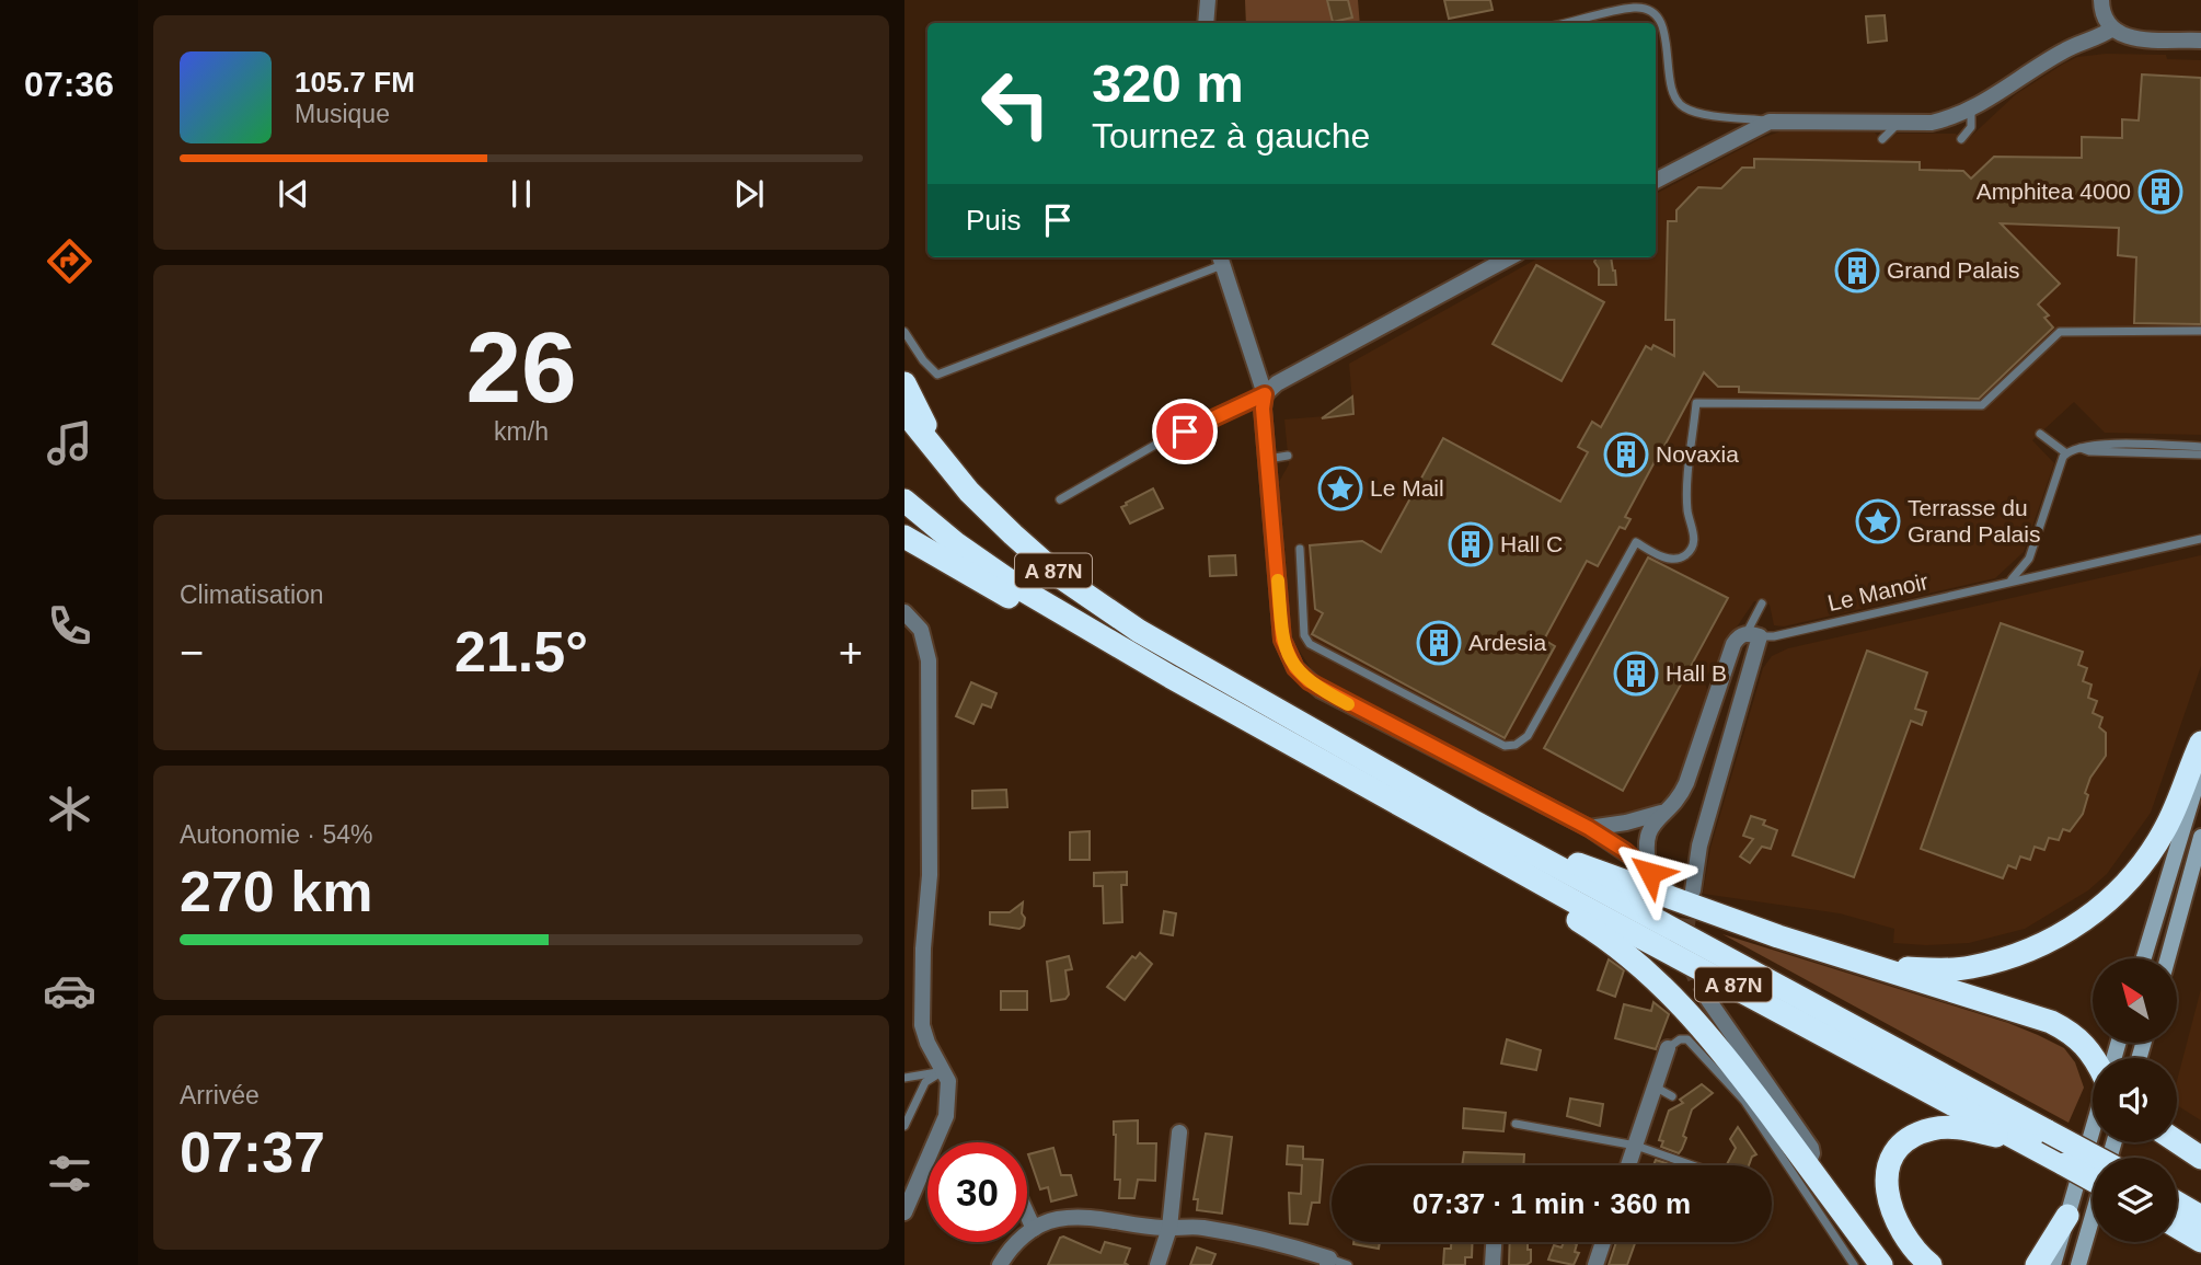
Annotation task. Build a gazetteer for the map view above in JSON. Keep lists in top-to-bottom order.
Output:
{
  "streets": {
    "highway": ["A 87N"],
    "lane": ["Le Manoir"]
  },
  "places": {
    "building": [
      "Amphitea 4000",
      "Grand Palais",
      "Novaxia",
      "Hall C",
      "Ardesia",
      "Hall B"
    ],
    "place": ["Le Mail", "Terrasse du Grand Palais"]
  },
  "north": "top left",
  "page": {
    "tabs": "07:36",
    "turn": ["320 m", "Tournez à gauche"],
    "song": ["105.7 FM", "Musique"],
    "then": "Puis",
    "tile": [
      ["26", "km/h"],
      "Climatisation",
      ["Autonomie · 54%", "270 km"],
      ["Arrivée", "07:37"]
    ],
    "heat": ["−", "21.5°", "+"],
    "limit": "30",
    "trip": "07:37 · 1 min · 360 m"
  }
}
